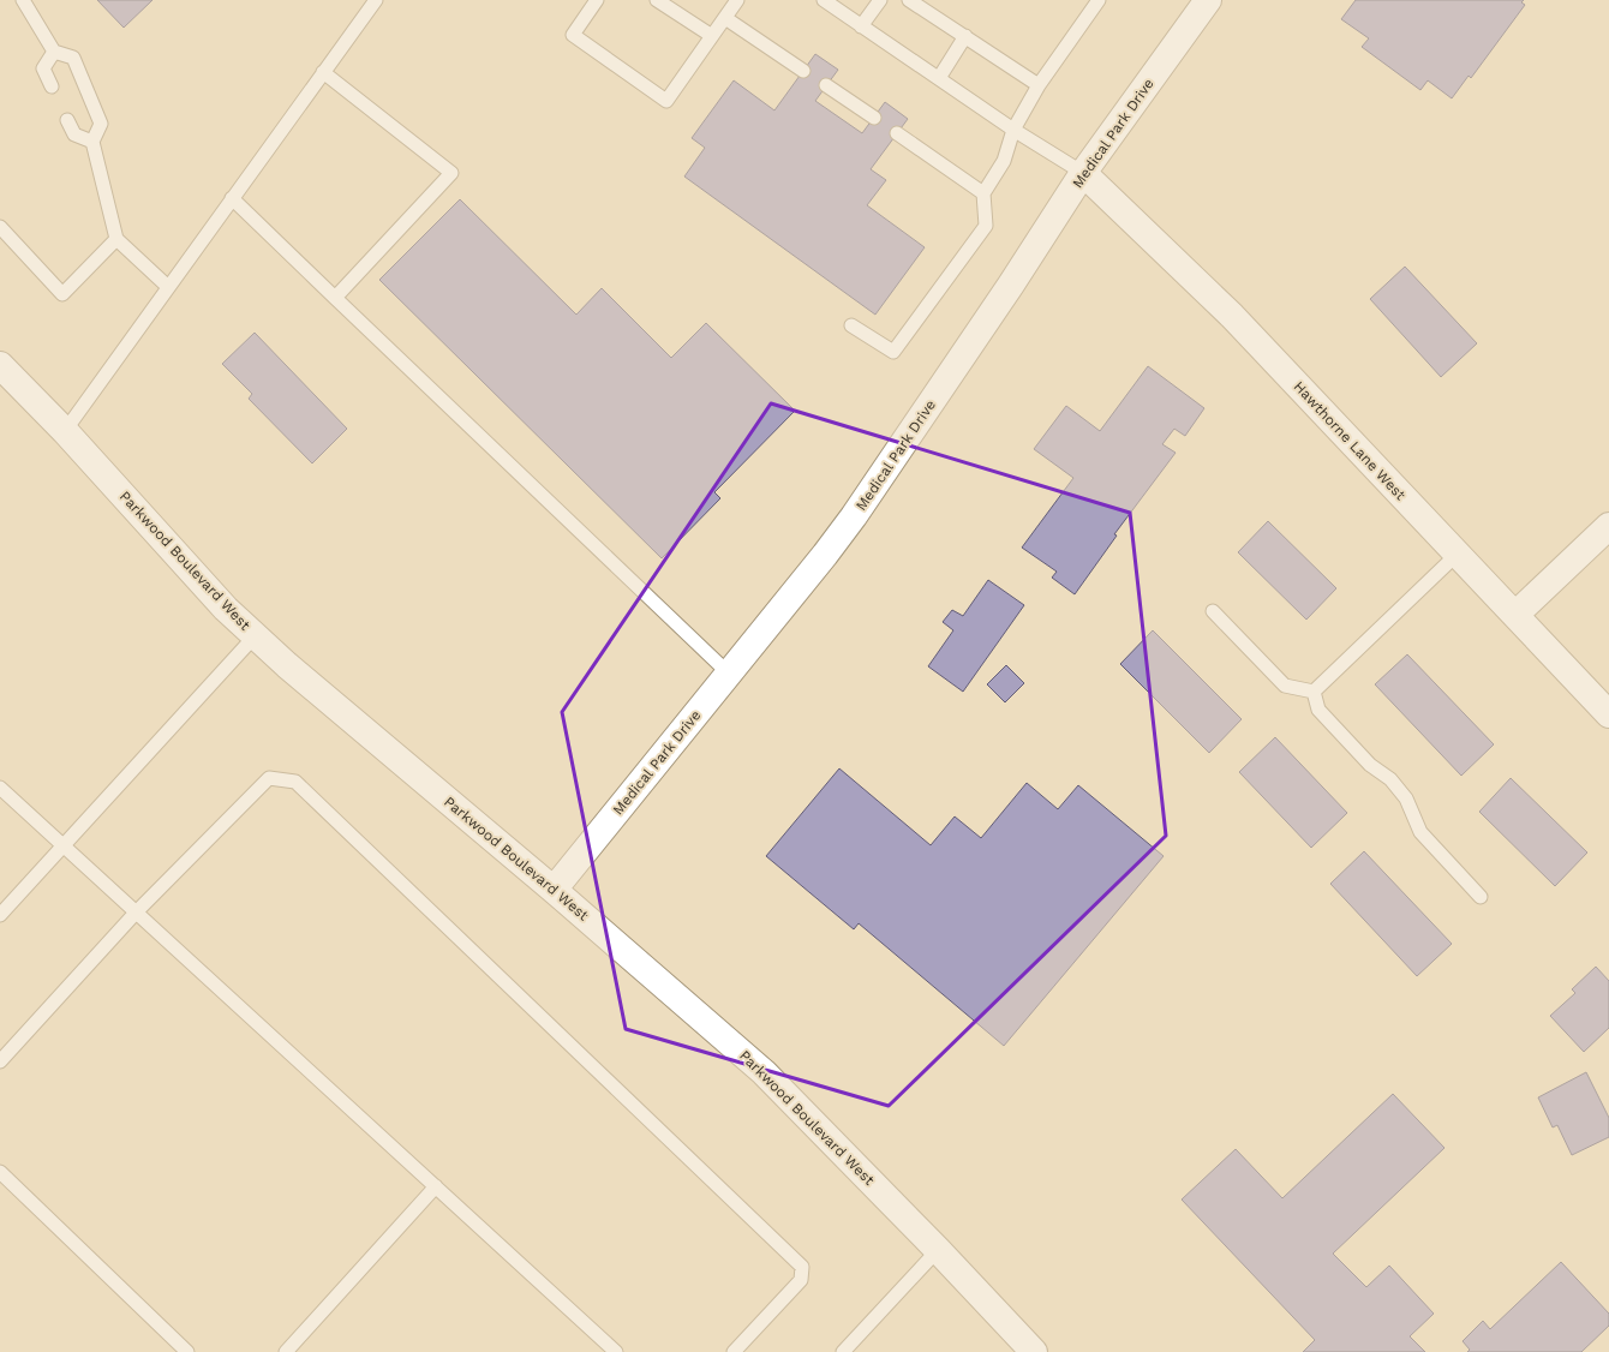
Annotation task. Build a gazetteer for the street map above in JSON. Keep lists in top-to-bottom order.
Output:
{
  "streets": {
    "street": ["Medical Park Drive", "Hawthorne Lane West", "Parkwood Boulevard West"]
  },
  "crossings": [
    ["Medical Park Drive", "Hawthorne Lane West"],
    ["Medical Park Drive", "Parkwood Boulevard West"]
  ]
}
